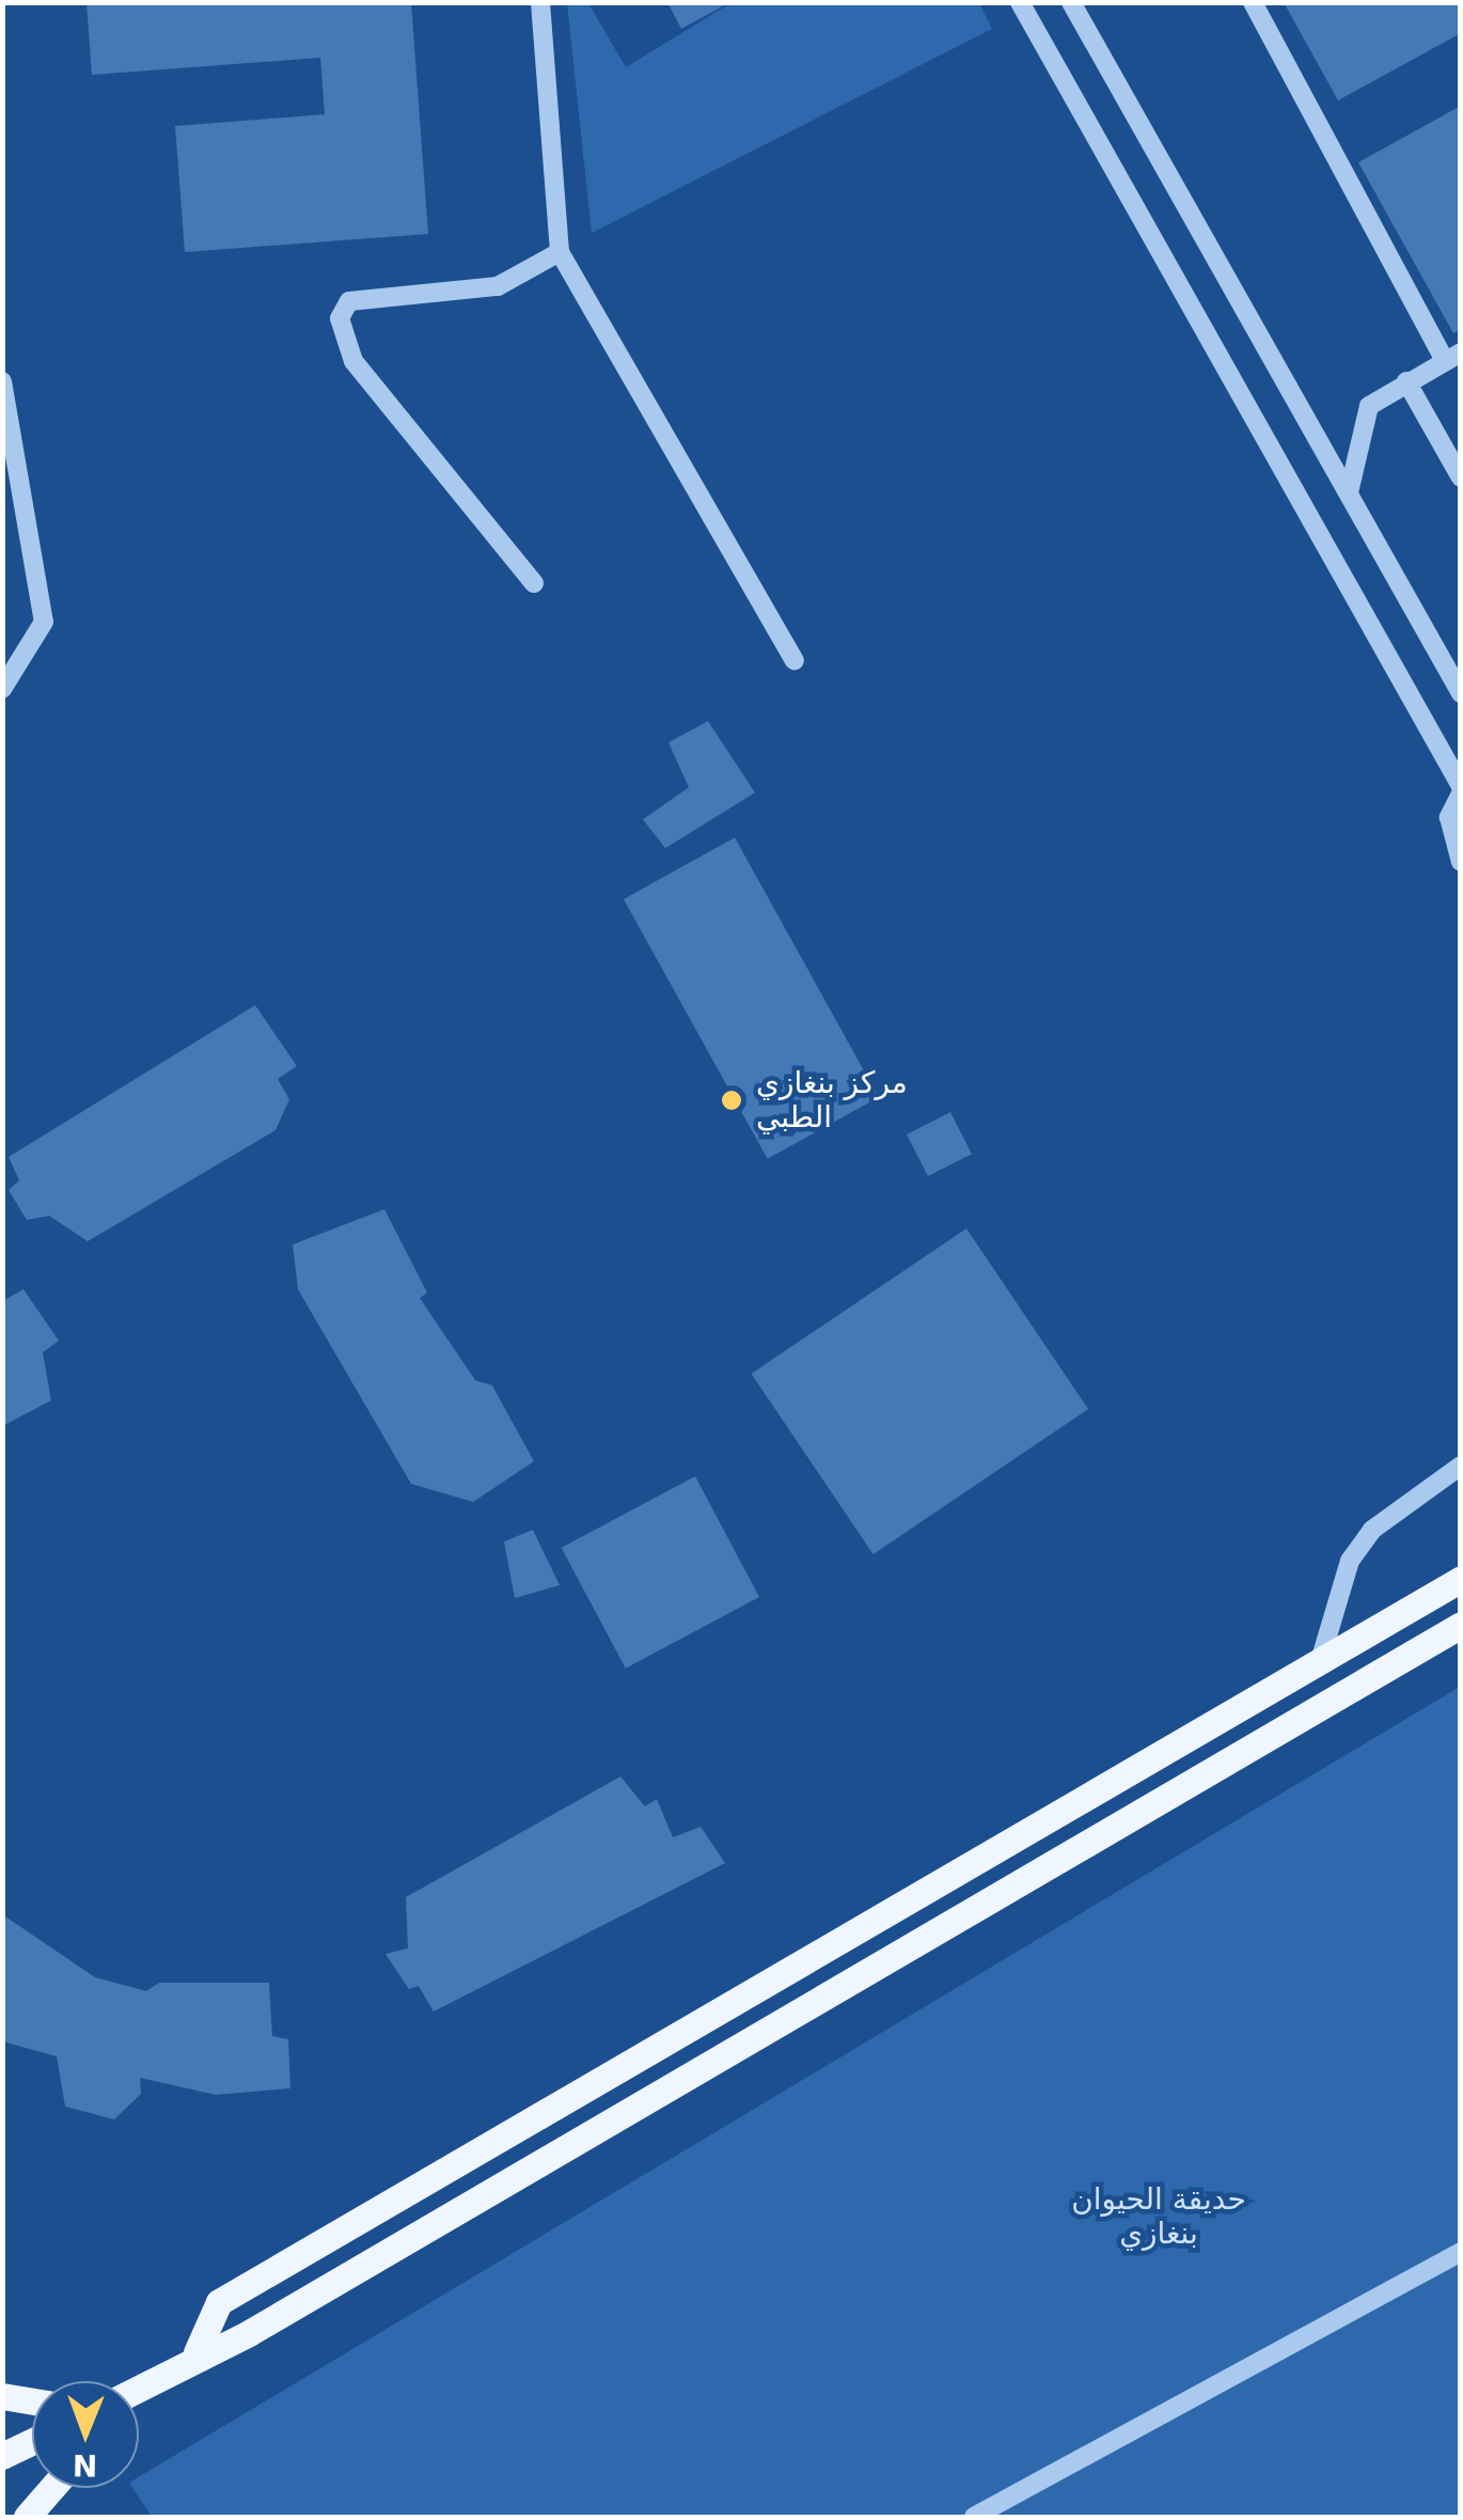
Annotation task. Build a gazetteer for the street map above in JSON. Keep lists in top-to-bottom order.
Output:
{
  "parks": ["حديقة الحيوان بنغازي"],
  "places": ["مركز بنغازي الطبي"],
  "north": "bottom"
}
